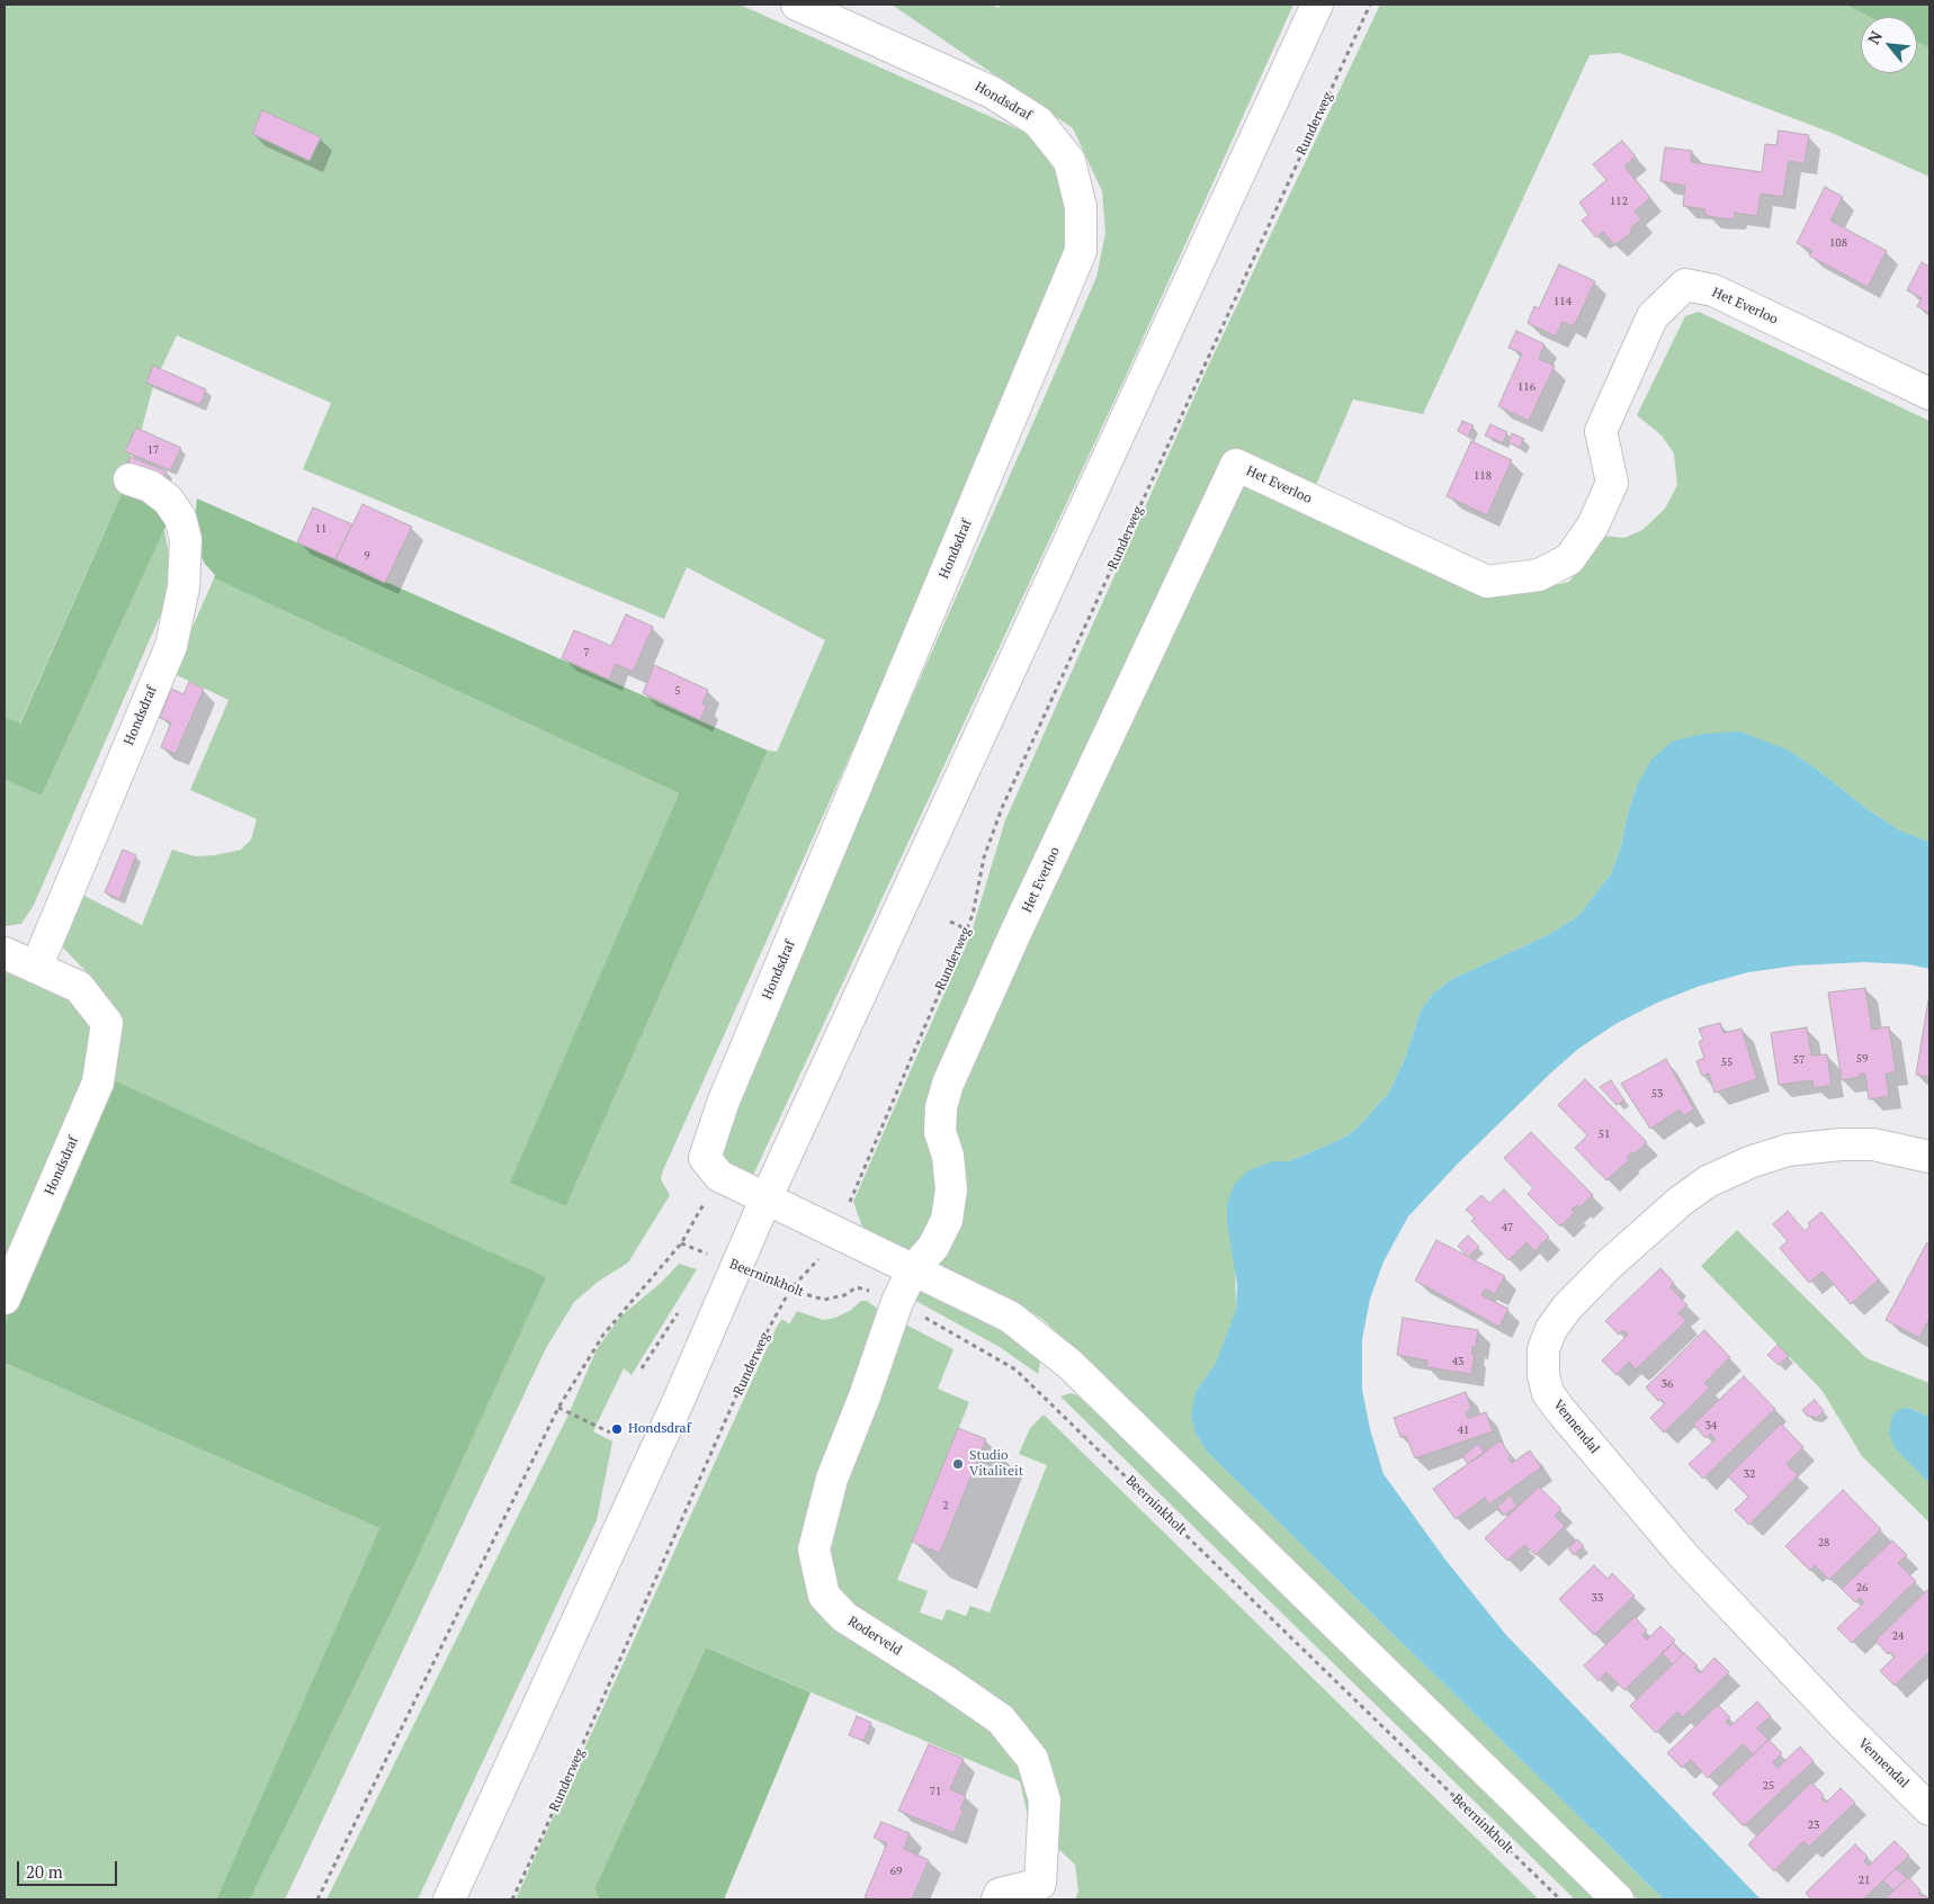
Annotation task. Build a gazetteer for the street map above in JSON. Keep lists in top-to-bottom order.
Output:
{
  "streets": {
    "street": [
      "Hondsdraf",
      "Het Everloo",
      "Vennendal",
      "Roderveld"
    ],
    "path": ["Runderweg", "Beerninkholt"]
  },
  "crossings": [
    ["Runderweg", "Beerninkholt"],
    ["Het Everloo", "Roderveld"],
    ["Beerninkholt", "Roderveld"]
  ],
  "places": ["Hondsdraf", "Studio Vitaliteit"],
  "house_numbers": [
    "112",
    "108",
    "114",
    "116",
    "17",
    "118",
    "11",
    "9",
    "7",
    "5",
    "59",
    "57",
    "55",
    "53",
    "51",
    "47",
    "43",
    "36",
    "34",
    "41",
    "32",
    "2",
    "28",
    "26",
    "33",
    "24",
    "25",
    "71",
    "23",
    "69",
    "21"
  ],
  "scale_bar": "20 m",
  "north": "top left"
}
